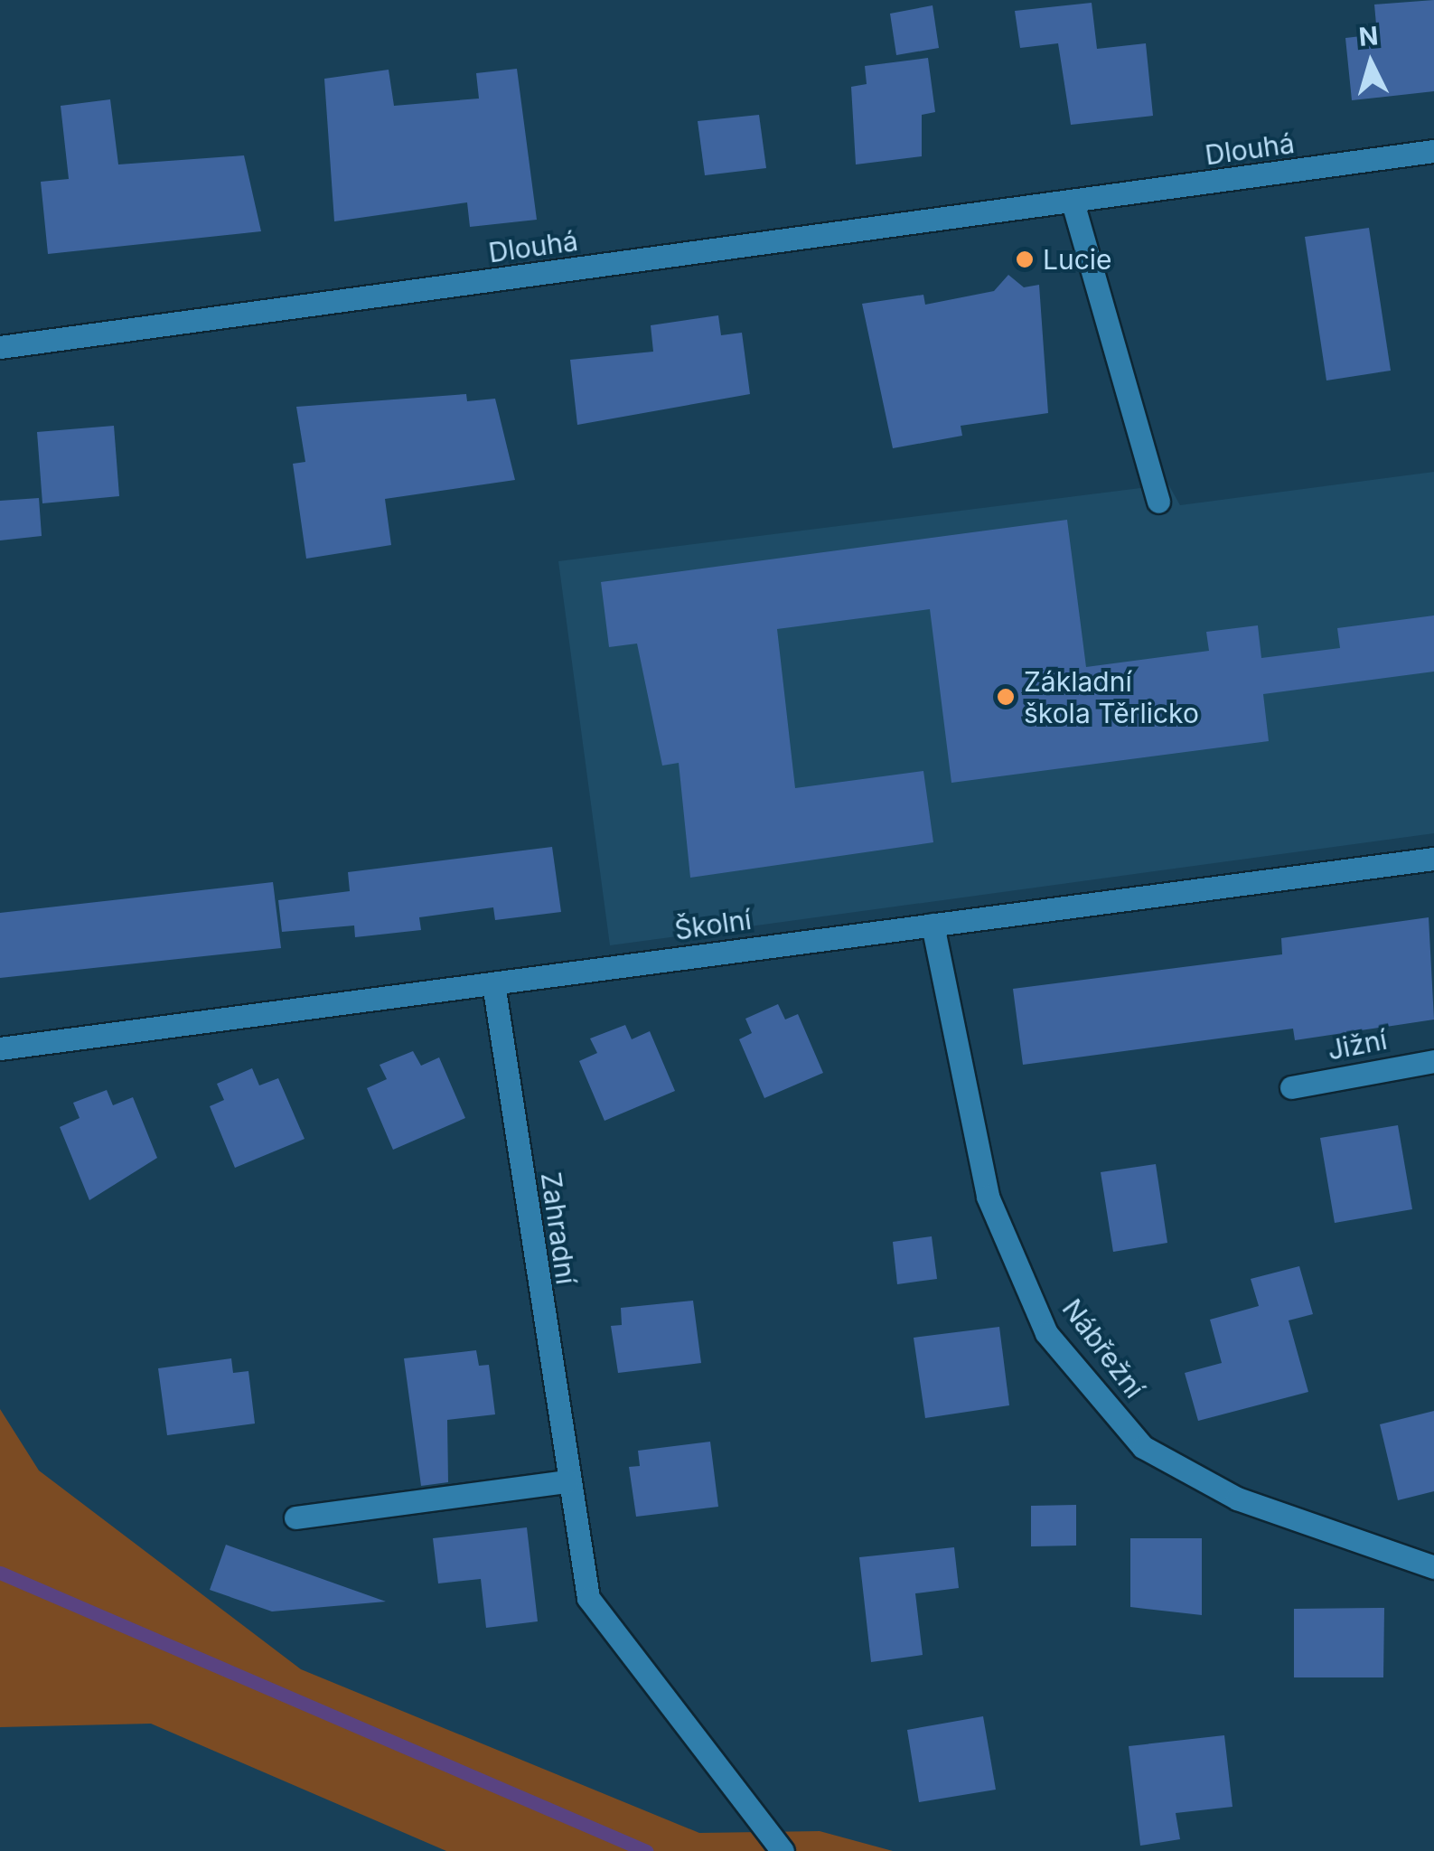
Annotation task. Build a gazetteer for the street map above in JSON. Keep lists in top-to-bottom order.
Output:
{
  "streets": {
    "street": [
      "Dlouhá",
      "Školní",
      "Jižní",
      "Zahradní",
      "Nábřežní"
    ]
  },
  "crossings": [
    ["Školní", "Zahradní"],
    ["Školní", "Nábřežní"]
  ],
  "places": ["Lucie", "Základní škola Těrlicko"],
  "north": "top"
}
